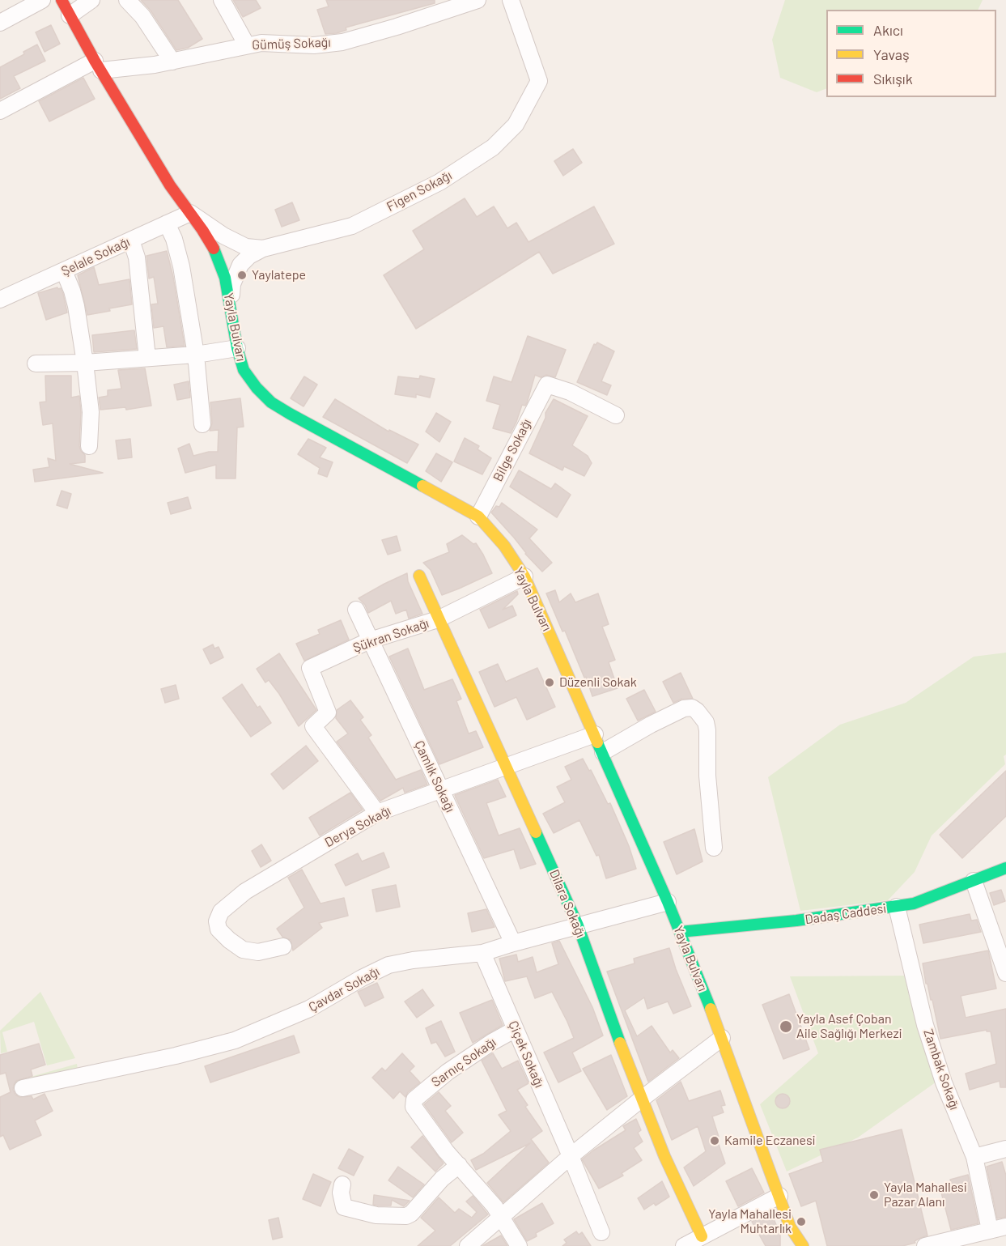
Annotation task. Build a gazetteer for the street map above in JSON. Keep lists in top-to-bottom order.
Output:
{
  "streets": {
    "main road": ["Yayla Bulvarı", "Dilara Sokağı", "Dadaş Caddesi"],
    "street": [
      "Gümüş Sokağı",
      "Figen Sokağı",
      "Şelale Sokağı",
      "Bilge Sokağı",
      "Şükran Sokağı",
      "Çamlık Sokağı",
      "Derya Sokağı",
      "Çavdar Sokağı",
      "Çiçek Sokağı",
      "Sarnıç Sokağı",
      "Zambak Sokağı"
    ]
  },
  "crossings": [
    ["Gümüş Sokağı", "Yayla Bulvarı"],
    ["Şelale Sokağı", "Yayla Bulvarı"],
    ["Yayla Bulvarı", "Bilge Sokağı"],
    ["Yayla Bulvarı", "Şükran Sokağı"],
    ["Yayla Bulvarı", "Derya Sokağı"],
    ["Yayla Bulvarı", "Dadaş Caddesi"],
    ["Yayla Bulvarı", "Çavdar Sokağı"],
    ["Şükran Sokağı", "Çamlık Sokağı"],
    ["Şükran Sokağı", "Derya Sokağı"],
    ["Şükran Sokağı", "Dilara Sokağı"],
    ["Çamlık Sokağı", "Derya Sokağı"],
    ["Çamlık Sokağı", "Çavdar Sokağı"],
    ["Derya Sokağı", "Dilara Sokağı"],
    ["Dilara Sokağı", "Çavdar Sokağı"],
    ["Dadaş Caddesi", "Zambak Sokağı"],
    ["Çavdar Sokağı", "Çiçek Sokağı"],
    ["Çiçek Sokağı", "Sarnıç Sokağı"]
  ],
  "places": [
    "Yaylatepe",
    "Düzenli Sokak",
    "Yayla Asef Çoban Aile Sağlığı Merkezi",
    "Kamile Eczanesi",
    "Yayla Mahallesi Pazar Alanı",
    "Yayla Mahallesi Muhtarlık"
  ],
  "legend": ["Akıcı", "Yavaş", "Sıkışık"]
}
